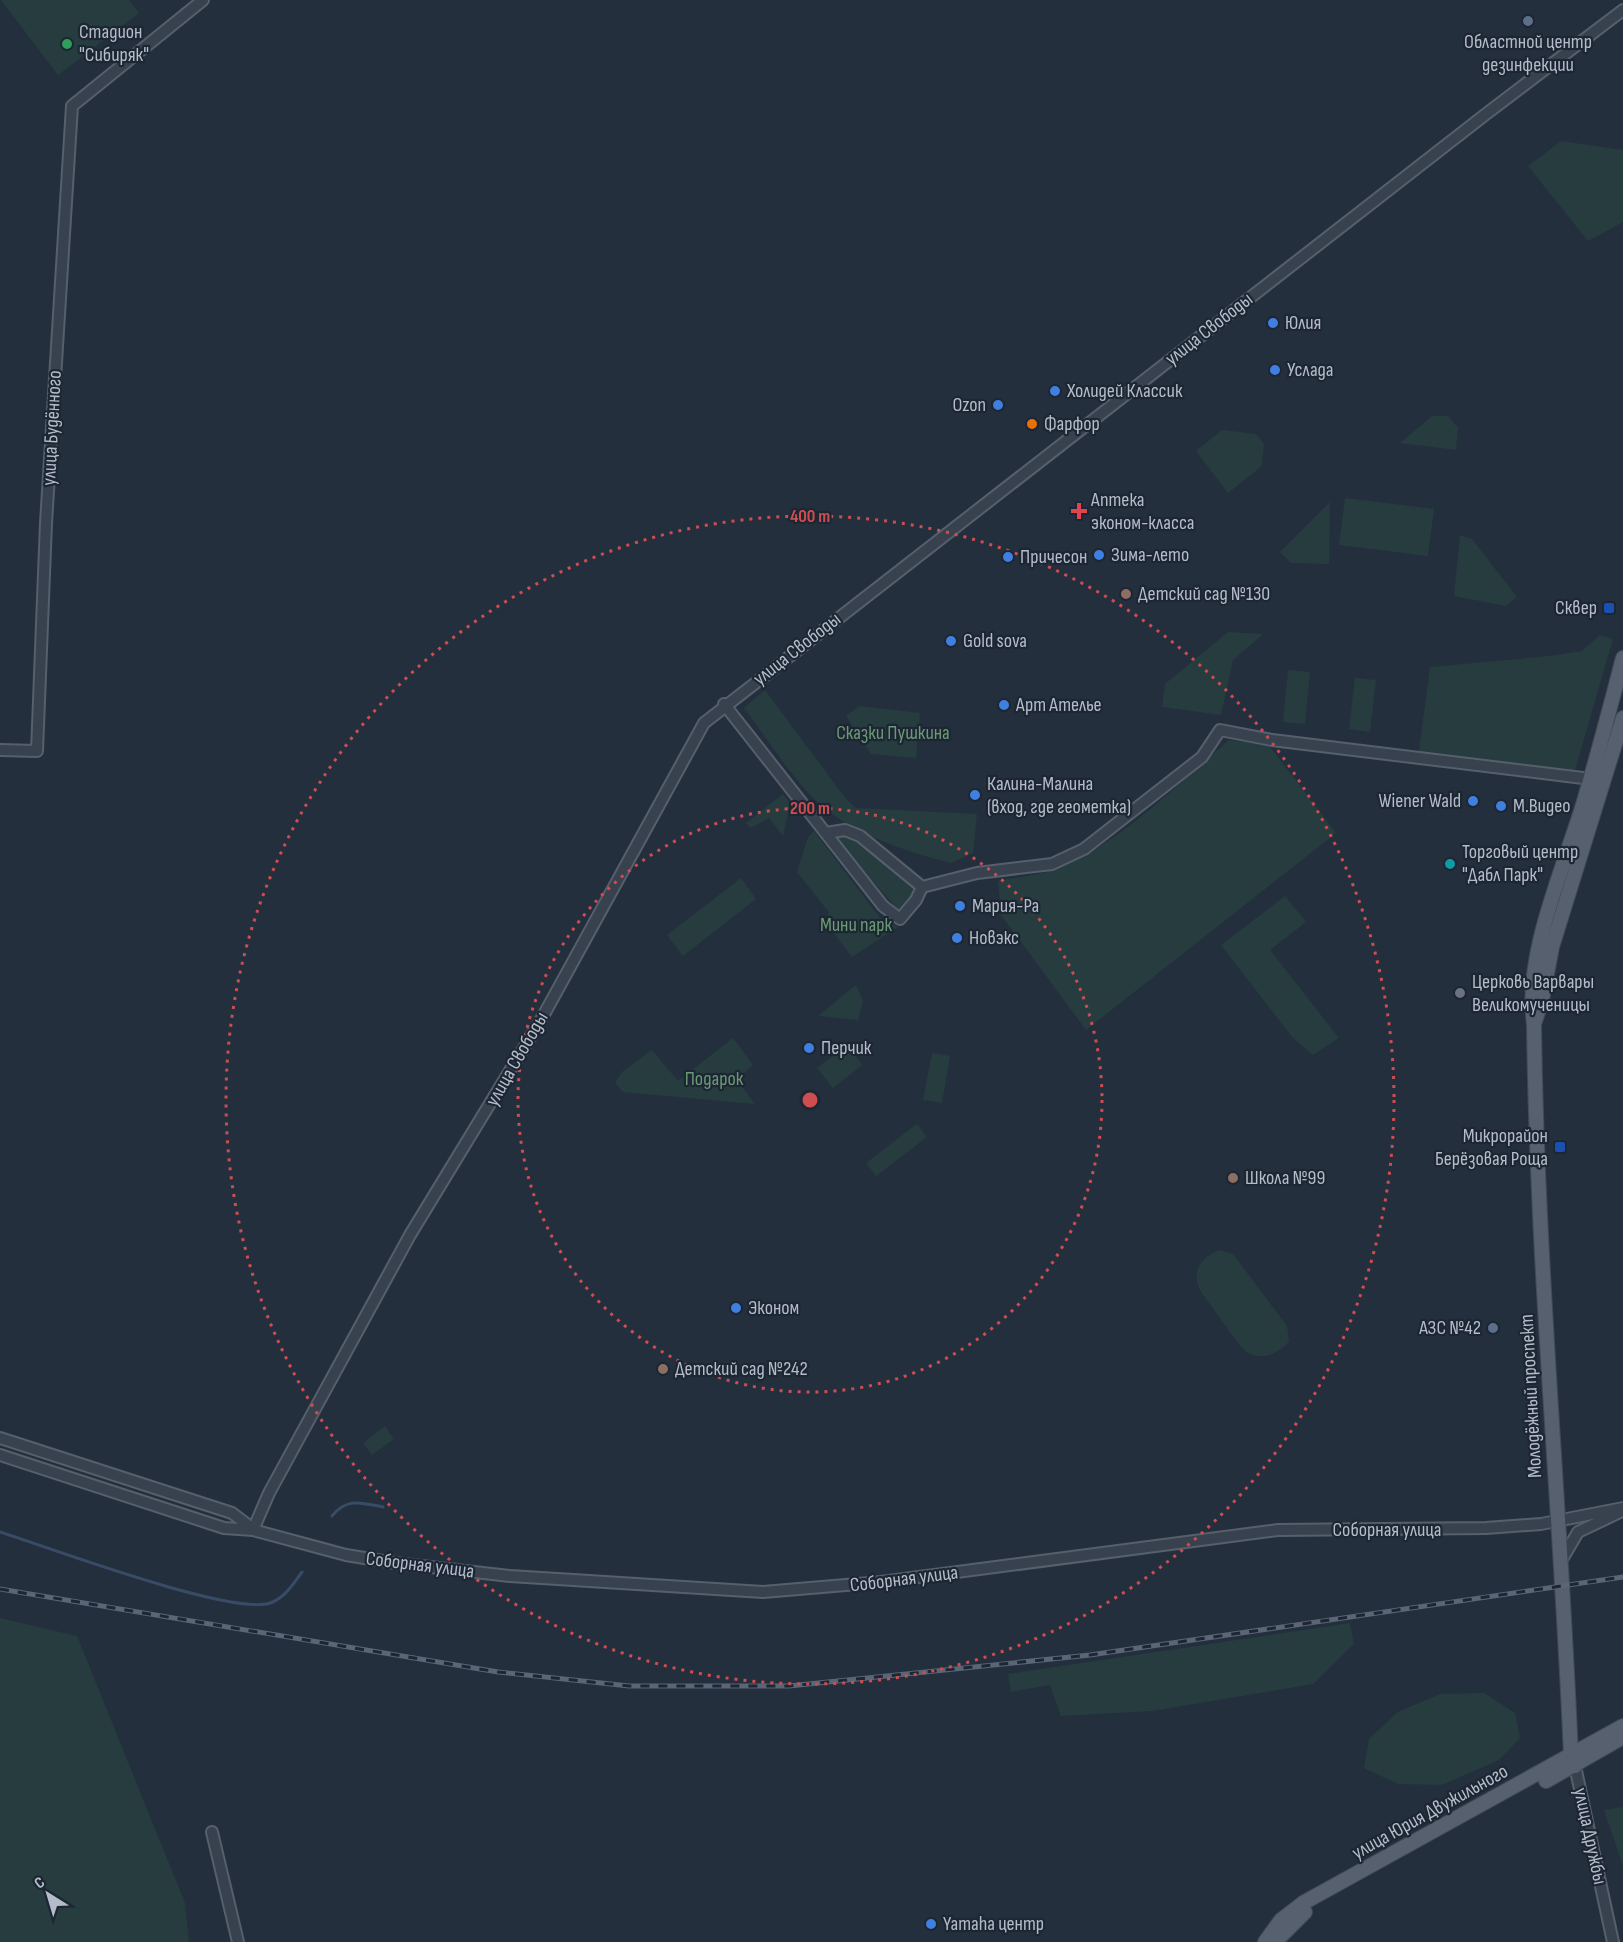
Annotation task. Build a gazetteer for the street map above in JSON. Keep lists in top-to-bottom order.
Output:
{
  "streets": {
    "main road": ["Молодёжный проспект", "улица Юрия Двужильного"],
    "street": [
      "улица Свободы",
      "улица Будённого",
      "Соборная улица",
      "улица Дружбы"
    ]
  },
  "crossings": [
    ["улица Свободы", "Соборная улица"],
    ["Молодёжный проспект", "Соборная улица"],
    ["Молодёжный проспект", "улица Юрия Двужильного"],
    ["Молодёжный проспект", "улица Дружбы"],
    ["улица Юрия Двужильного", "улица Дружбы"]
  ],
  "parks": ["Сказки Пушкина", "Мини парк", "Подарок"],
  "places": {
    "other": [
      "Областной центр дезинфекции",
      "Стадион \"Сибиряк\"",
      "Юлия",
      "Услада",
      "Холидей Классик",
      "Ozon",
      "Фарфор",
      "Зима-лето",
      "Причесон",
      "Детский сад №130",
      "Gold sova",
      "Арт Ателье",
      "Калина-Малина (вход, где геометка)",
      "Wiener Wald",
      "М.Видео",
      "Торговый центр \"Дабл Парк\"",
      "Мария-Ра",
      "Новэкс",
      "Церковь Варвары Великомученицы",
      "Перчик",
      "Школа №99",
      "Эконом",
      "АЗС №42",
      "Детский сад №242",
      "Yamaha центр"
    ],
    "health": ["Аптека эконом-класса"],
    "transit": ["Сквер", "Микрорайон Берёзовая Роща"]
  },
  "north": "top left",
  "rings": ["400 m", "200 m"]
}
